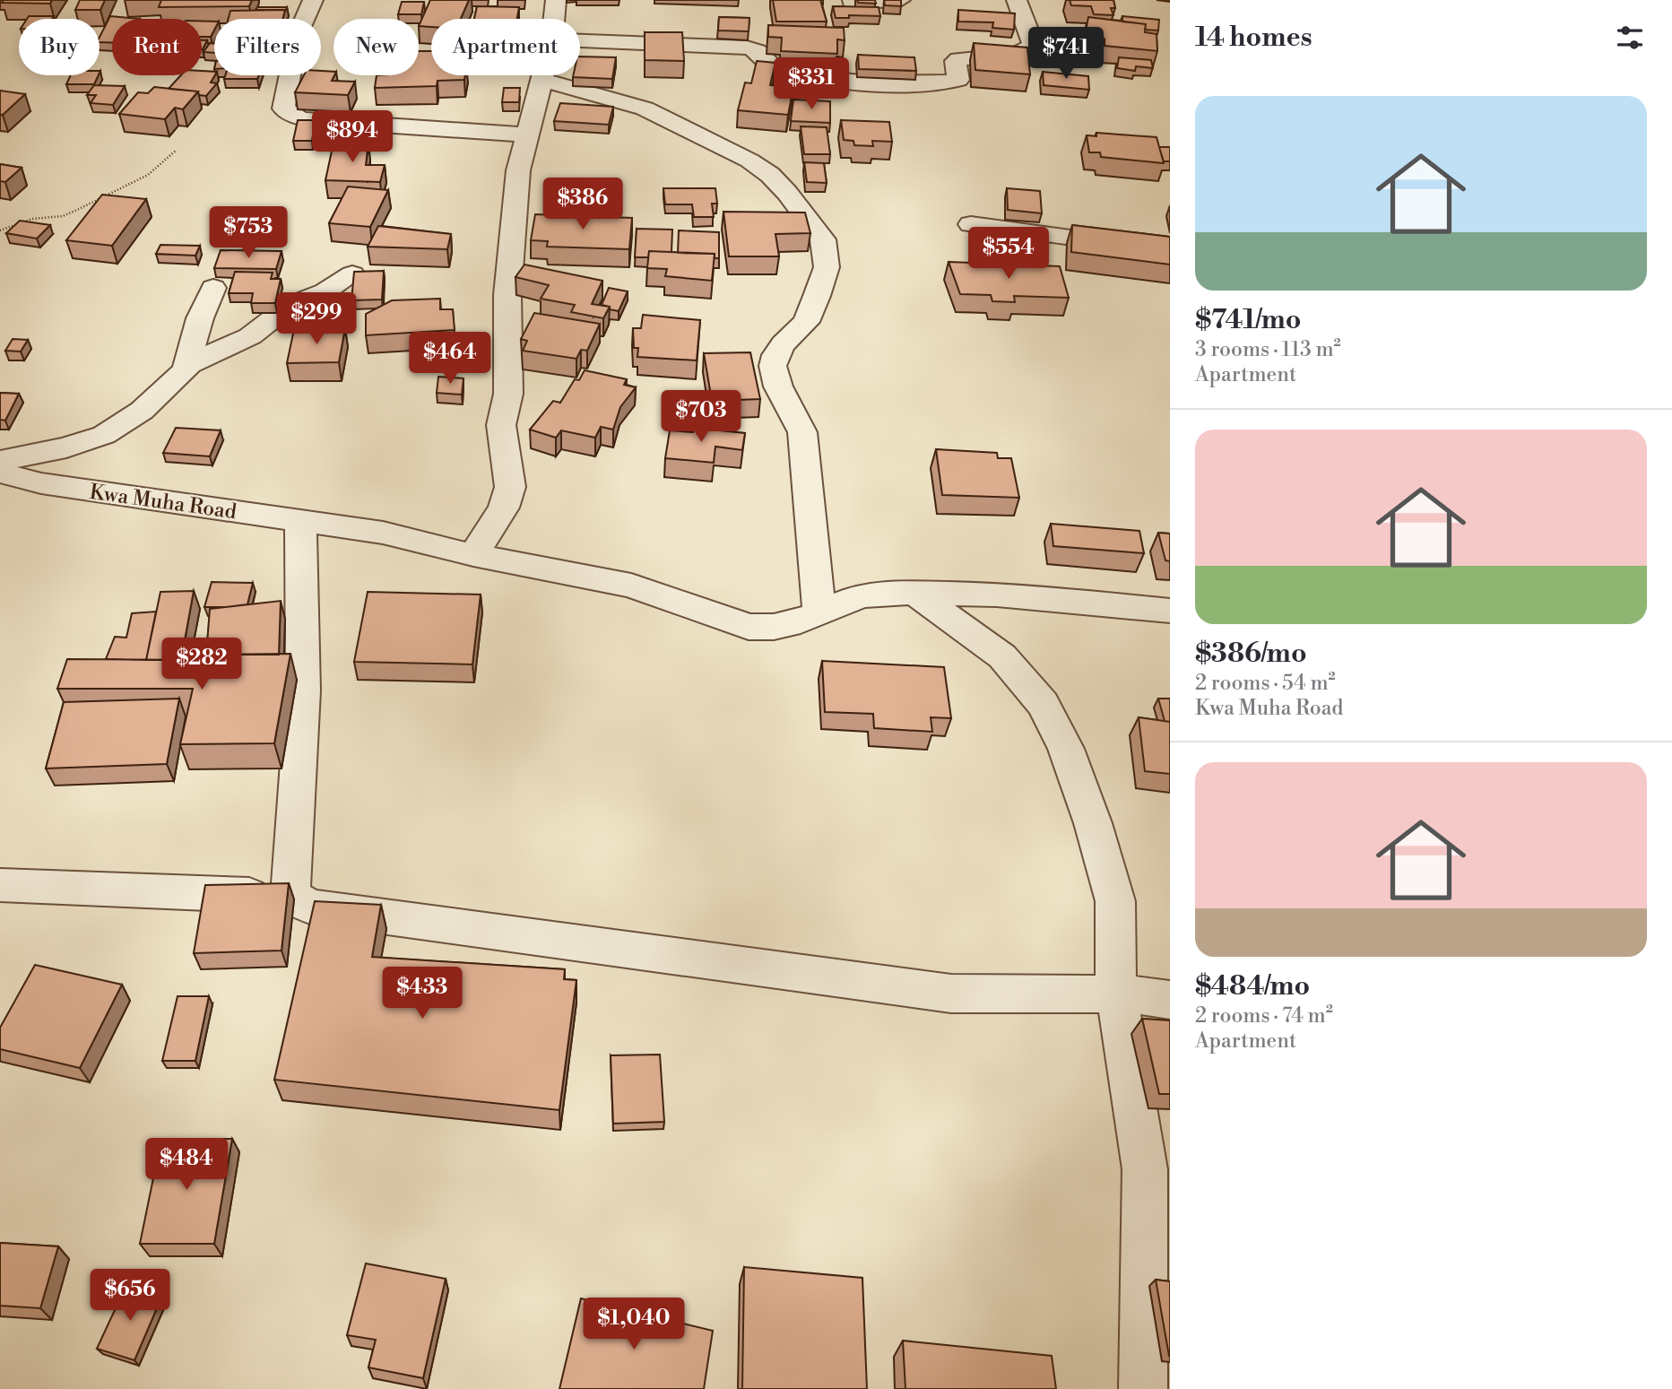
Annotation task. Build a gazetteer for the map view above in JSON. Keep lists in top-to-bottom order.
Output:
{
  "streets": {
    "street": ["Kwa Muha Road"]
  },
  "page": {
    "heading": "14 homes",
    "chip": [
      "Buy",
      "Rent",
      "Filters",
      "New",
      "Apartment"
    ],
    "price": [
      "$741",
      "$331",
      "$894",
      "$386",
      "$753",
      "$554",
      "$299",
      "$464",
      "$703",
      "$282",
      "$433",
      "$484",
      "$656",
      "$1,040"
    ],
    "list": [
      {
        "name": "$741/mo",
        "note": "3 rooms · 113 m² · Apartment"
      },
      {
        "name": "$386/mo",
        "note": "2 rooms · 54 m² · Kwa Muha Road"
      },
      {
        "name": "$484/mo",
        "note": "2 rooms · 74 m² · Apartment"
      }
    ]
  }
}
